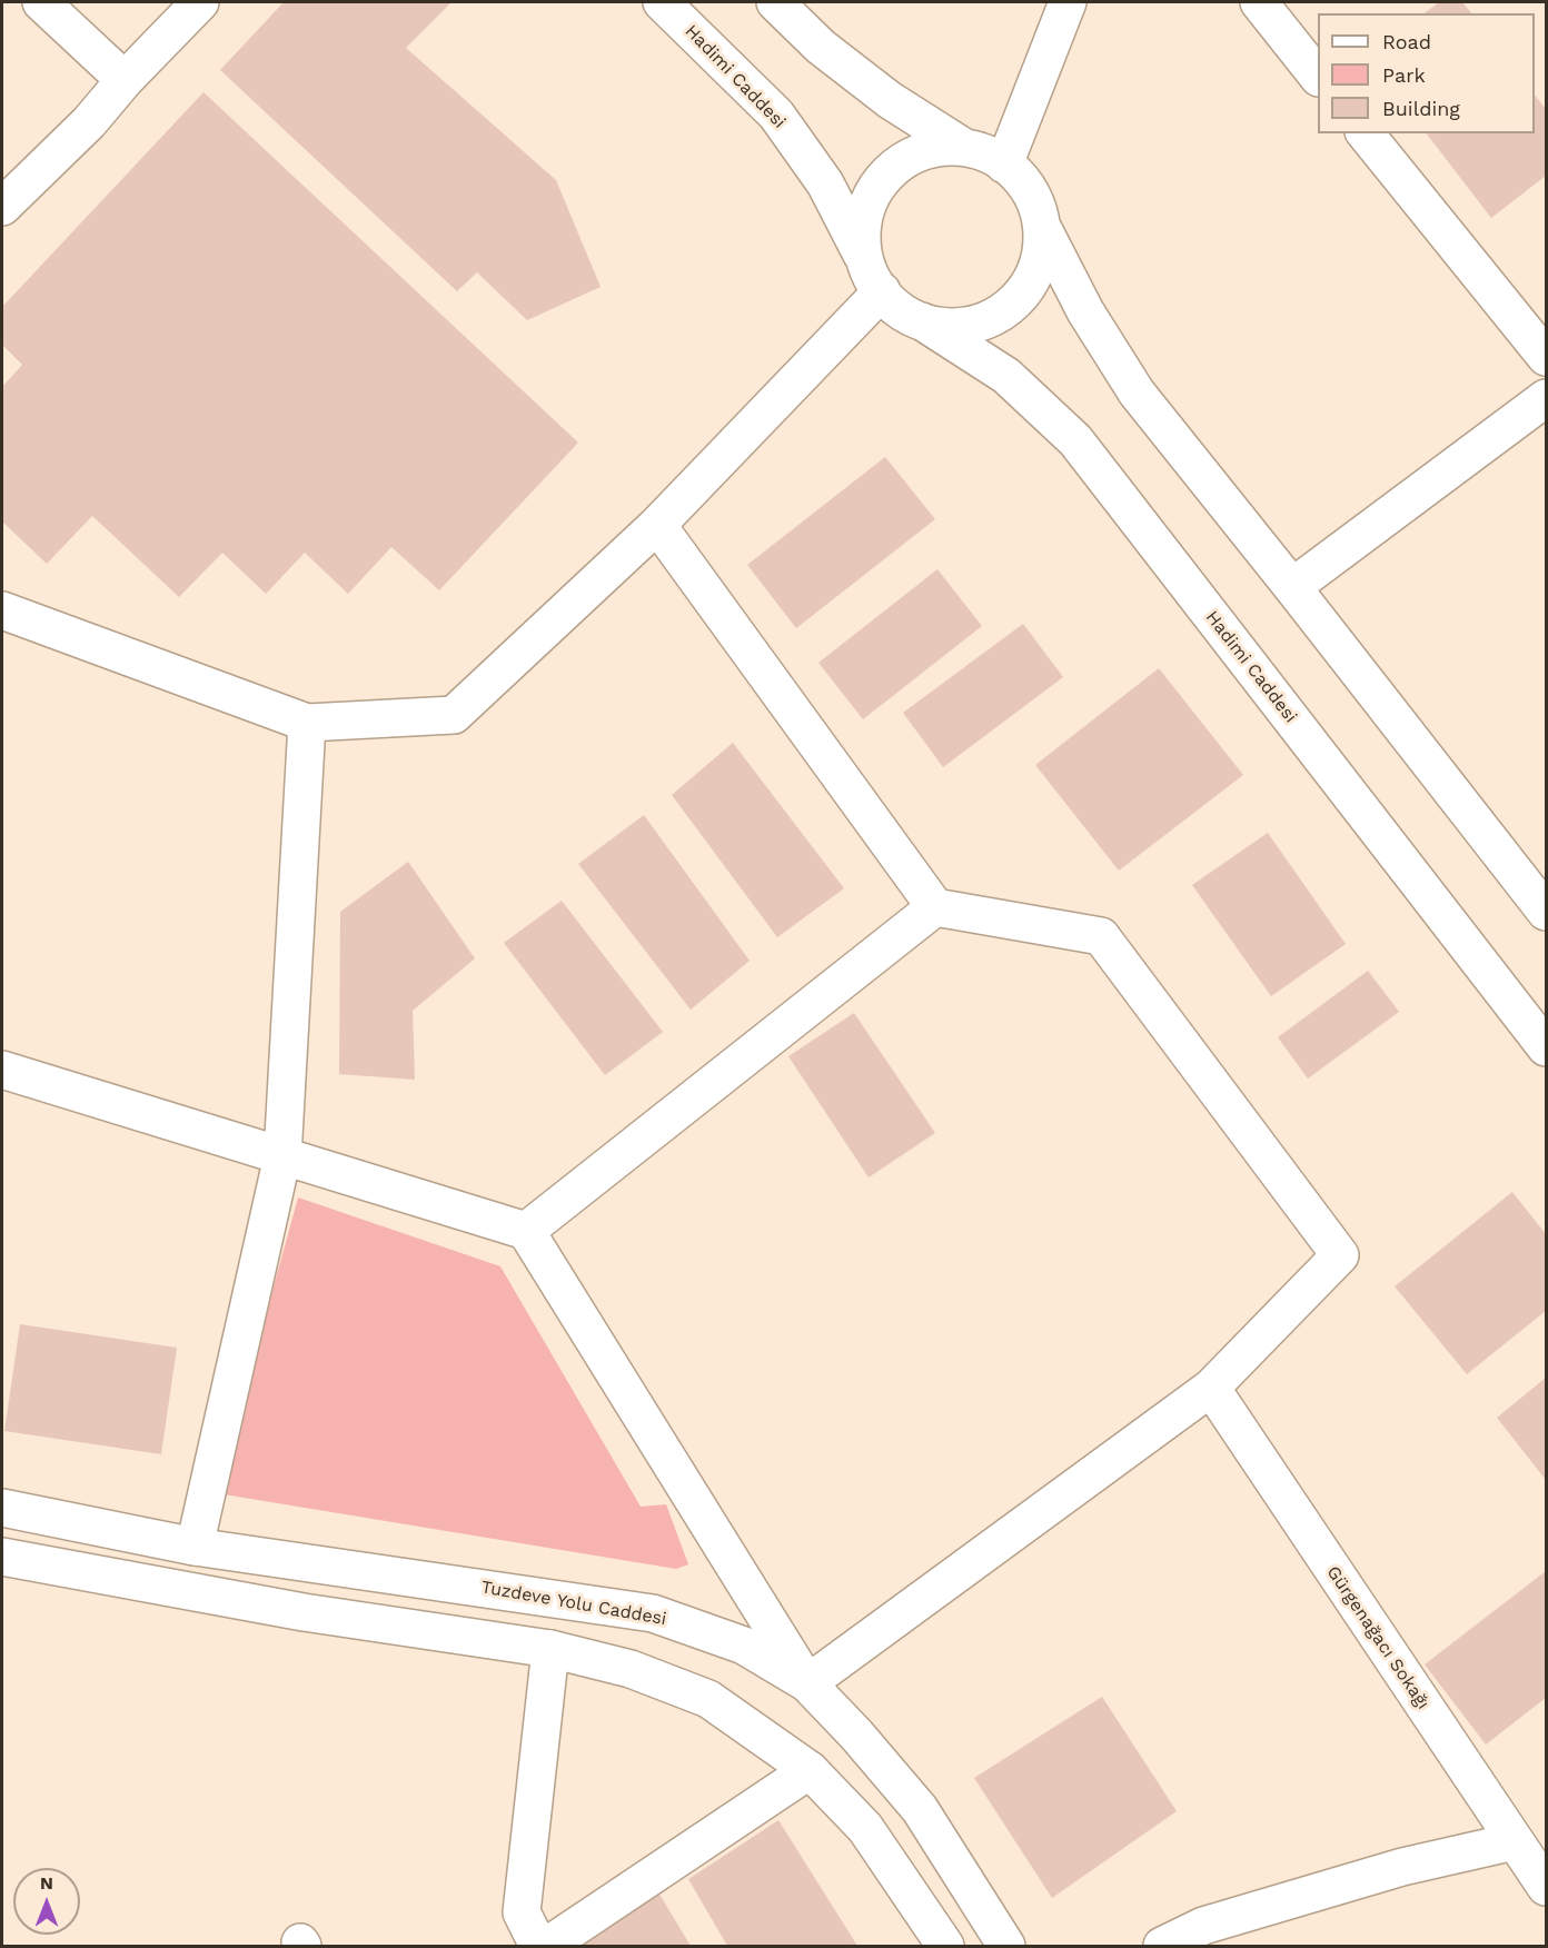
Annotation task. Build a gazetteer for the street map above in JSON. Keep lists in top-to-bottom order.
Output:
{
  "streets": {
    "street": ["Hadimi Caddesi", "Tuzdeve Yolu Caddesi", "Gürgenağacı Sokağı"]
  },
  "legend": ["Road", "Park", "Building"],
  "north": "top"
}
